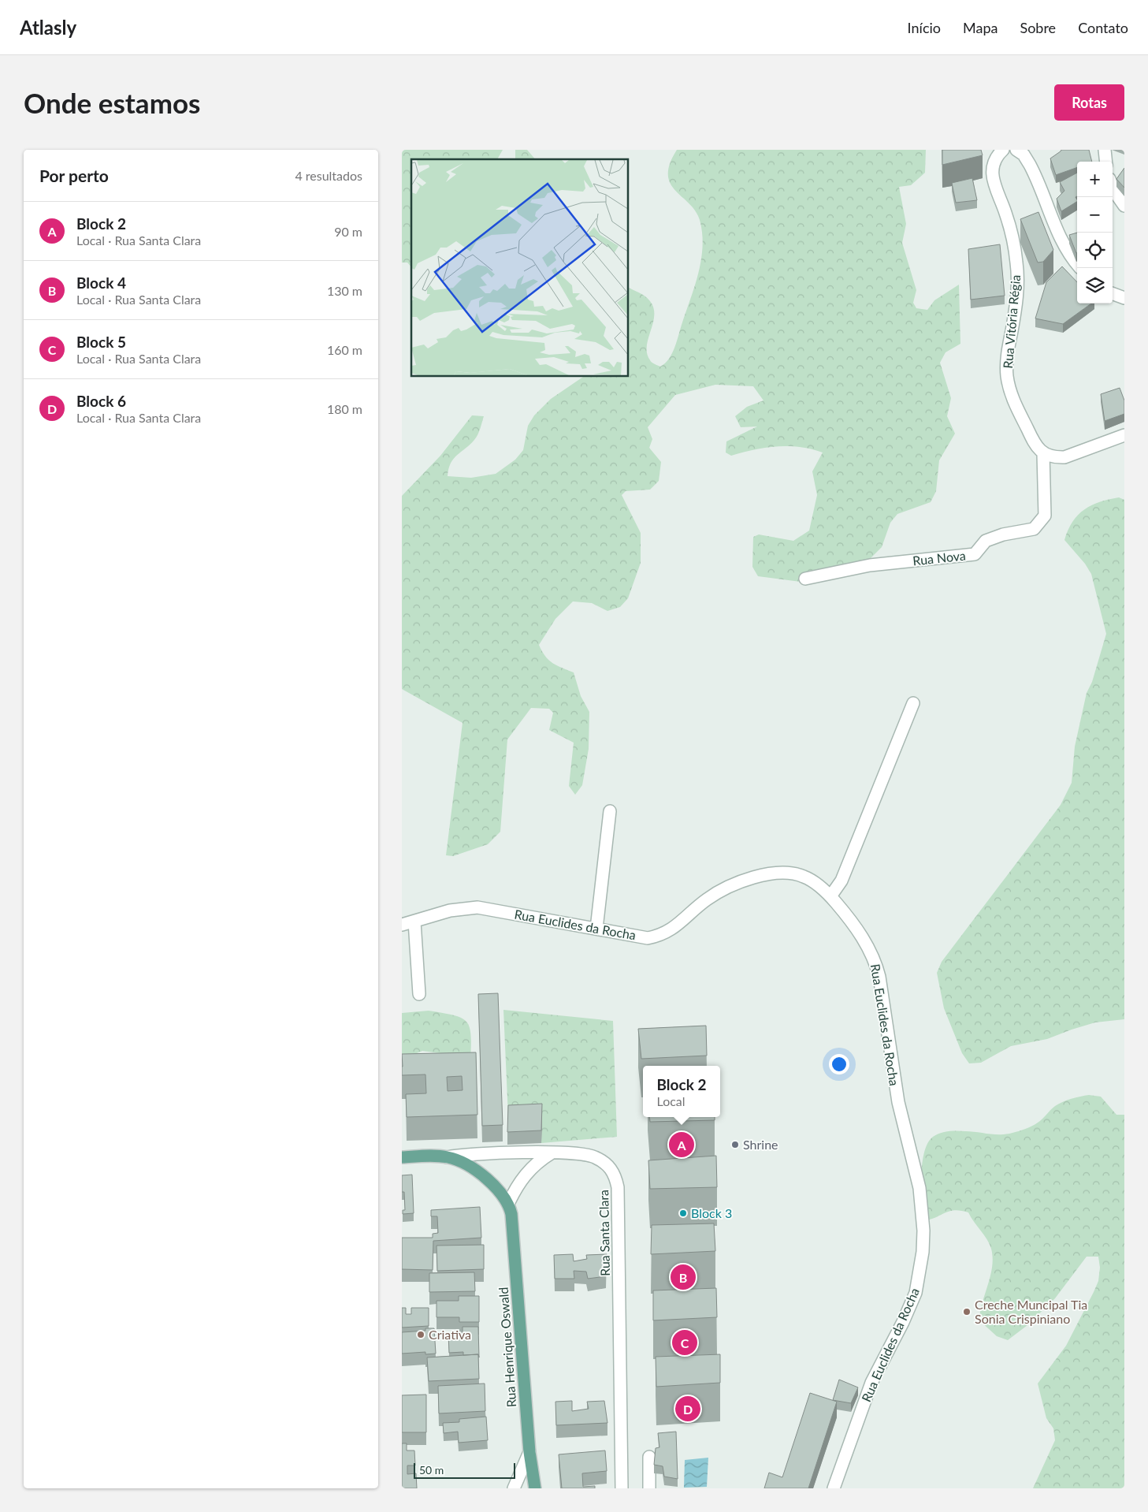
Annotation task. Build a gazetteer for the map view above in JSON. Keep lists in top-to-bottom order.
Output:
{
  "streets": {
    "main road": ["Rua Santa Clara", "Rua Henrique Oswald"],
    "street": ["Rua Vitória Régia", "Rua Nova", "Rua Euclides da Rocha"]
  },
  "crossings": [
    ["Rua Vitória Régia", "Rua Nova"],
    ["Rua Santa Clara", "Rua Henrique Oswald"]
  ],
  "places": [
    "Shrine",
    "Block 3",
    "Creche Muncipal Tia Sonia Crispiniano",
    "Criativa"
  ],
  "scale_bar": "50 m",
  "page": {
    "header": "Atlasly",
    "nav": [
      "Início",
      "Mapa",
      "Sobre",
      "Contato"
    ],
    "buttons": "Rotas",
    "title": "Onde estamos",
    "heading": ["Por perto", "4 resultados"],
    "map_buttons": ["+", "−"],
    "list": [
      {
        "mark": "A",
        "name": "Block 2",
        "note": "Local · Rua Santa Clara",
        "value": "90 m"
      },
      {
        "mark": "B",
        "name": "Block 4",
        "note": "Local · Rua Santa Clara",
        "value": "130 m"
      },
      {
        "mark": "C",
        "name": "Block 5",
        "note": "Local · Rua Santa Clara",
        "value": "160 m"
      },
      {
        "mark": "D",
        "name": "Block 6",
        "note": "Local · Rua Santa Clara",
        "value": "180 m"
      }
    ],
    "popup": ["Block 2", "Local"],
    "pins": [
      "A",
      "B",
      "C",
      "D"
    ],
    "scale": "50 m"
  }
}
